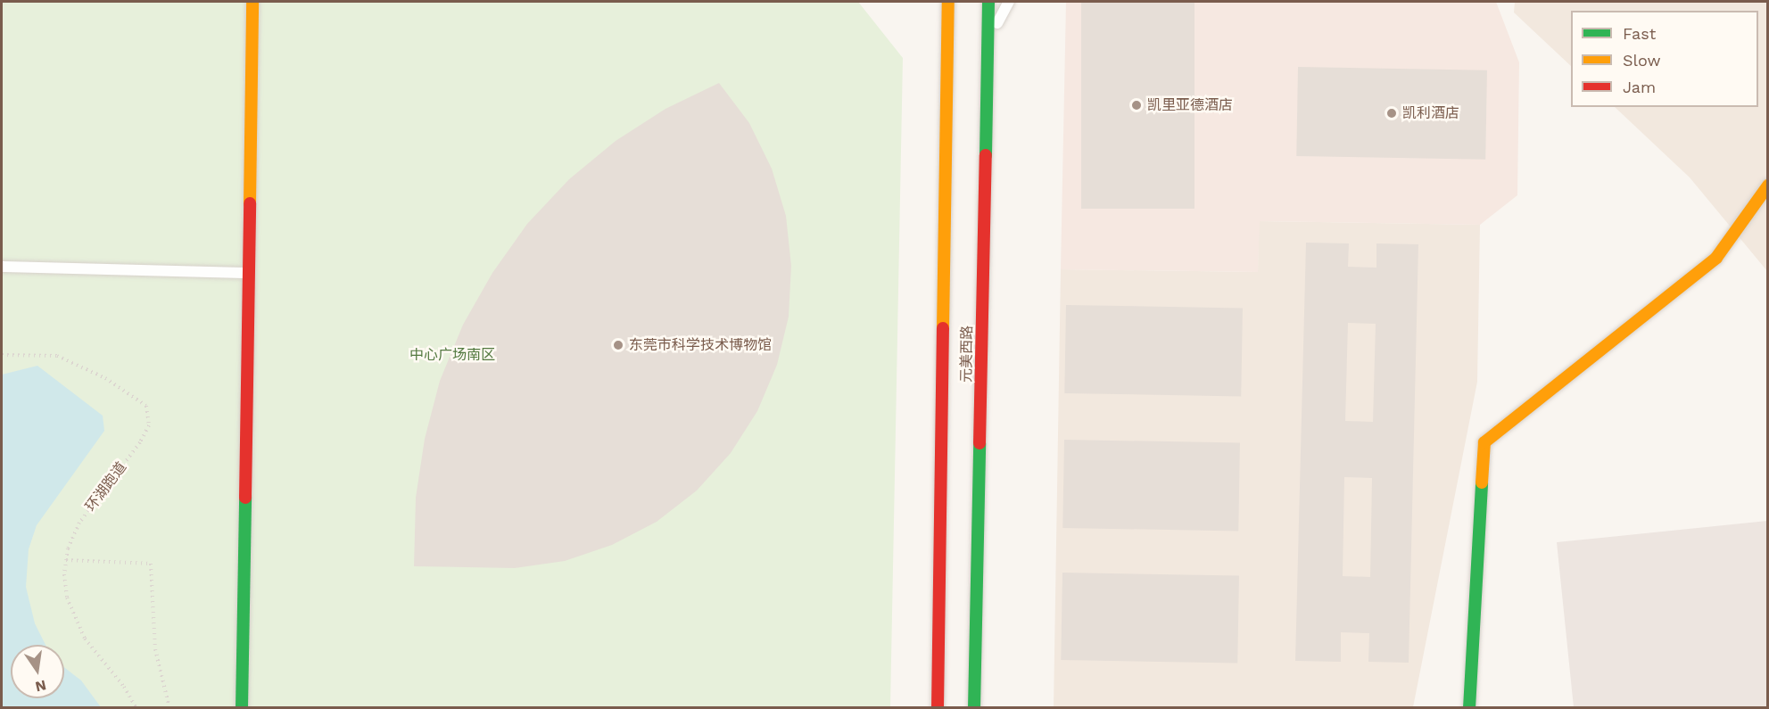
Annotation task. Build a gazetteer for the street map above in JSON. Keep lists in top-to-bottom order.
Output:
{
  "streets": {
    "main road": ["元美西路"],
    "path": ["环湖跑道"]
  },
  "parks": ["中心广场南区"],
  "places": ["凯里亚德酒店", "凯利酒店", "东莞市科学技术博物馆"],
  "legend": ["Fast", "Slow", "Jam"],
  "north": "bottom"
}
